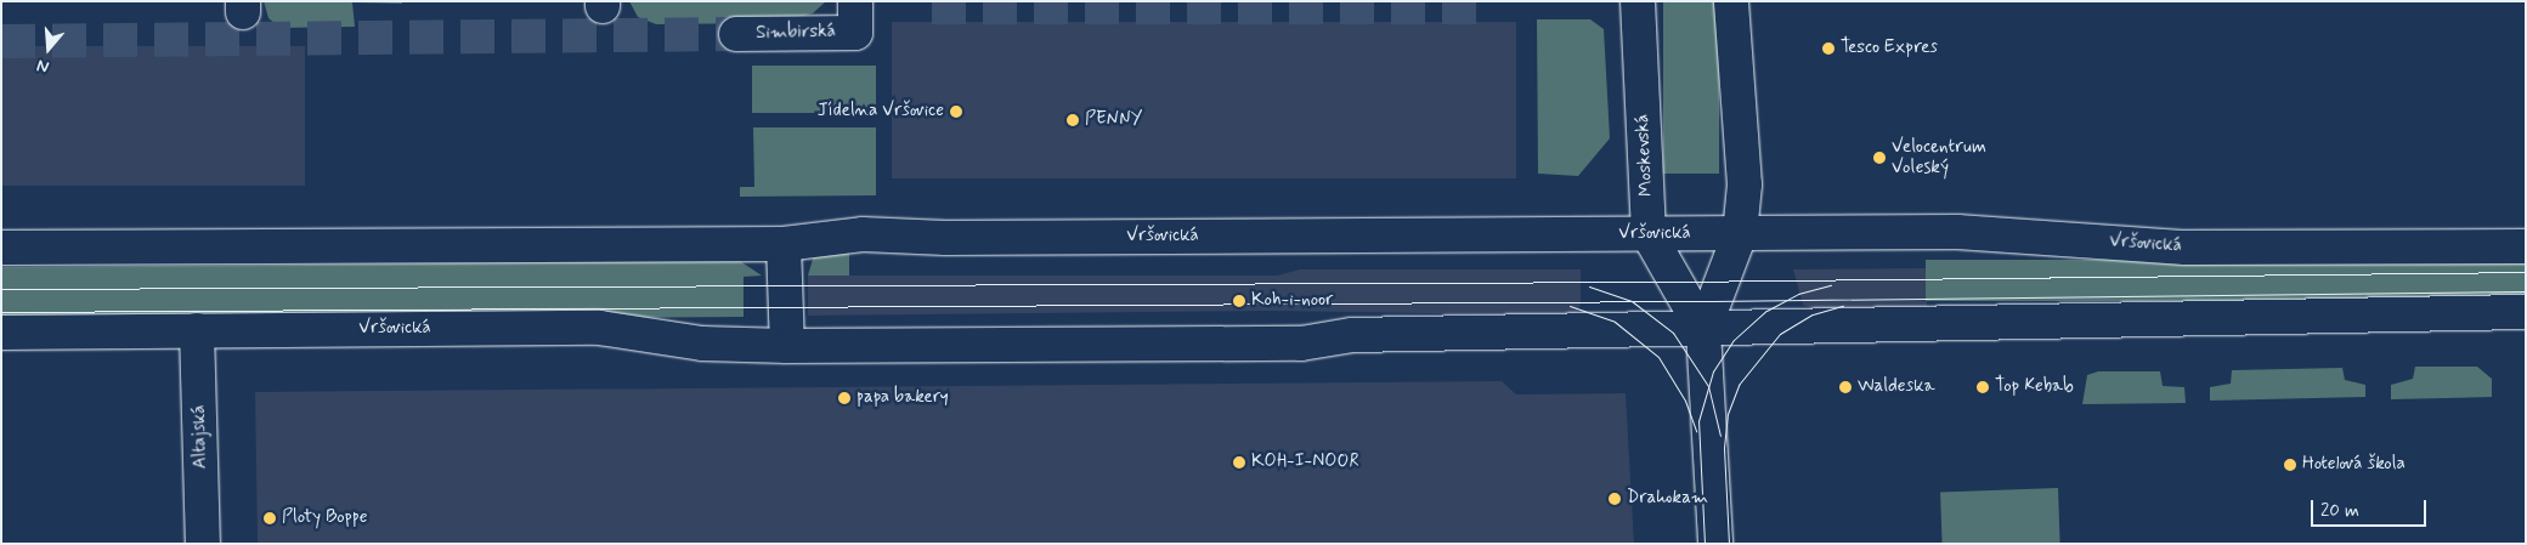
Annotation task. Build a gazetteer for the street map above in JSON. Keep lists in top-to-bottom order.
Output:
{
  "streets": {
    "main road": [
      "Simbirská",
      "Moskevská",
      "Vršovická",
      "Altajská"
    ]
  },
  "crossings": [
    ["Moskevská", "Vršovická"],
    ["Vršovická", "Altajská"]
  ],
  "places": [
    "Tesco Expres",
    "Jídelna Vršovice",
    "PENNY",
    "Velocentrum Voleský",
    "Koh-i-noor",
    "Waldeska",
    "Top Kebab",
    "papa bakery",
    "KOH-I-NOOR",
    "Hotelová škola",
    "Drahokam",
    "Ploty Boppe"
  ],
  "scale_bar": "20 m",
  "north": "bottom"
}
